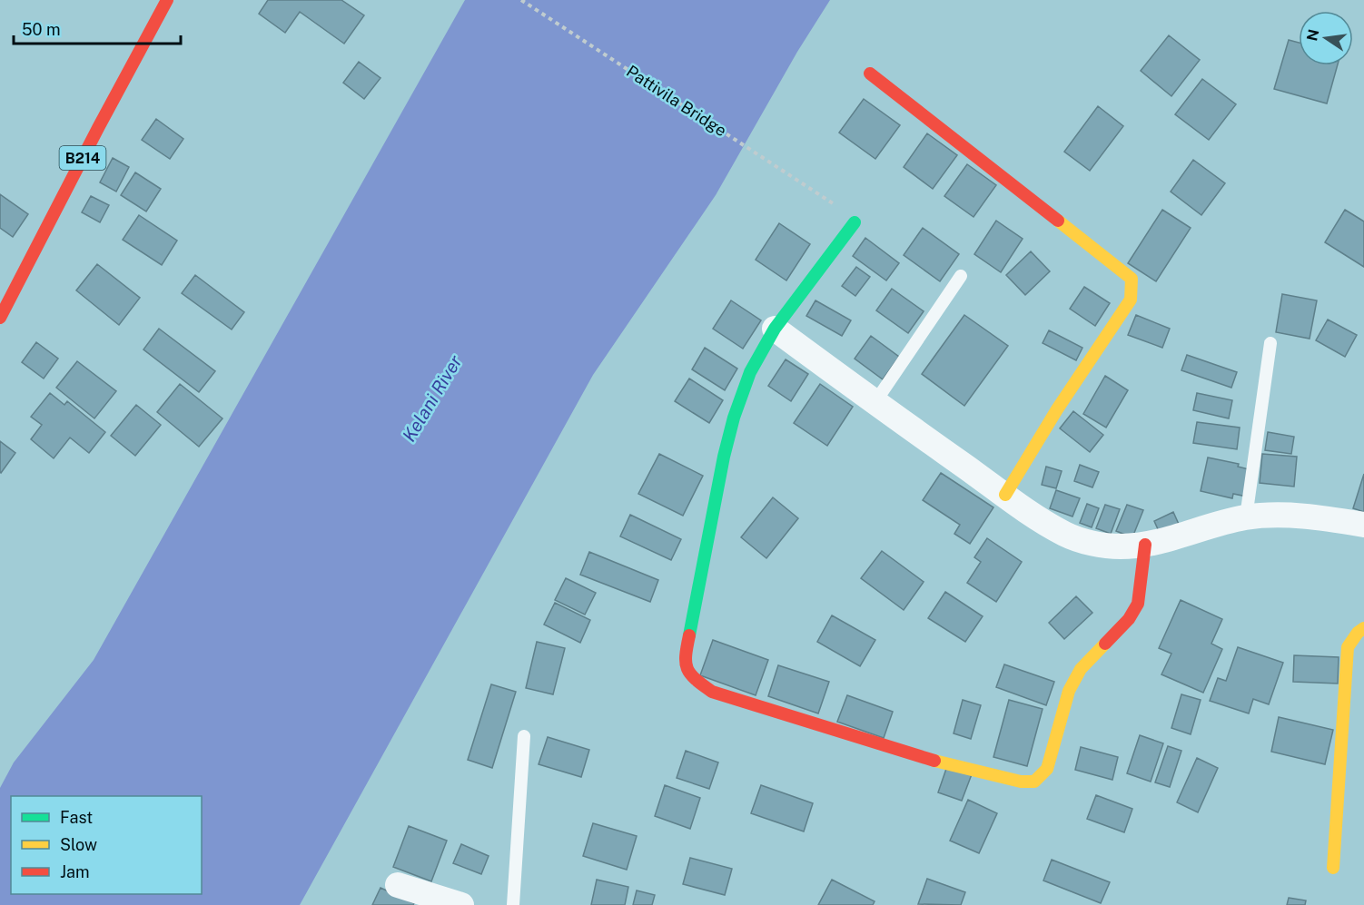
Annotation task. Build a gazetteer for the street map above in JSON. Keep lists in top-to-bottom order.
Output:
{
  "streets": {
    "street": ["B214"],
    "path": ["Pattivila Bridge"]
  },
  "water": ["Kelani River"],
  "legend": ["Fast", "Slow", "Jam"],
  "scale_bar": "50 m",
  "north": "left"
}
